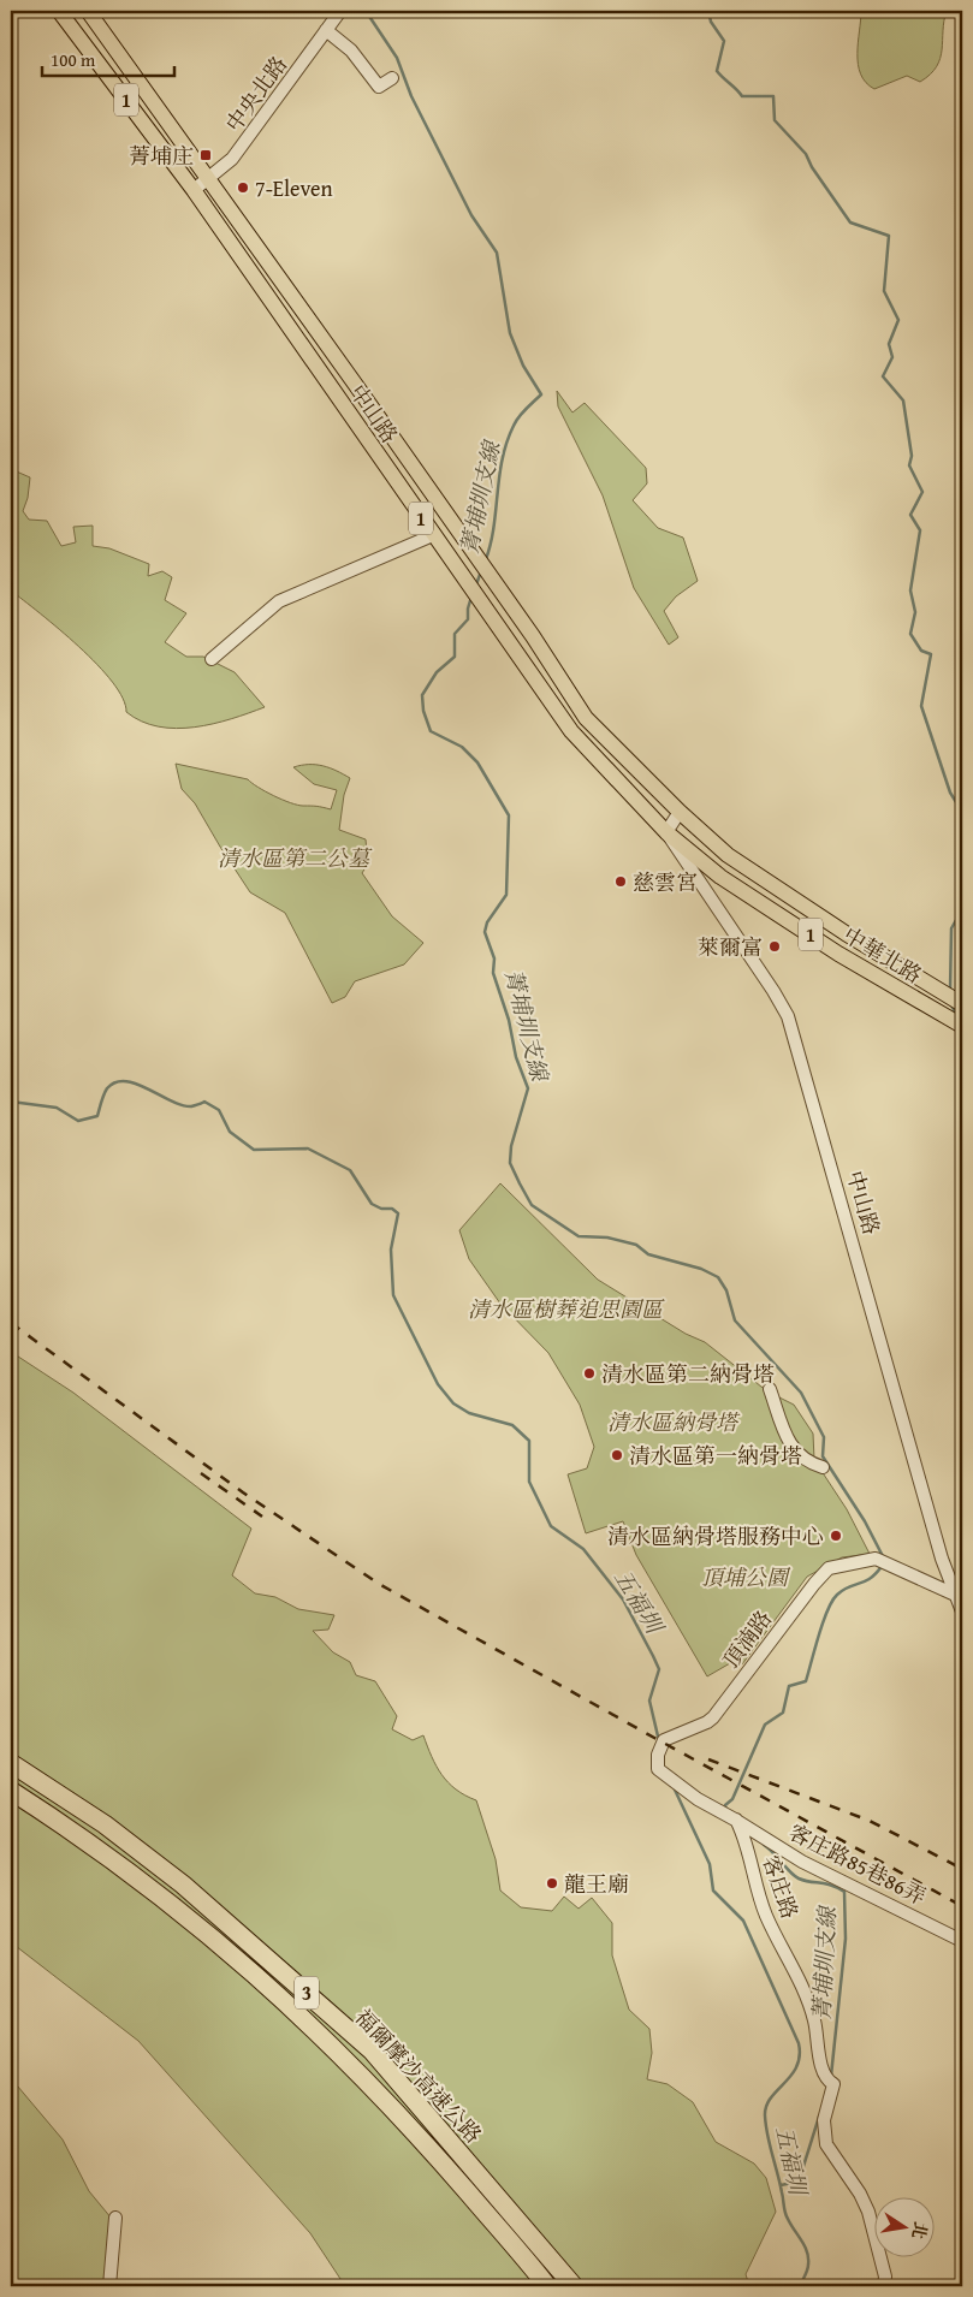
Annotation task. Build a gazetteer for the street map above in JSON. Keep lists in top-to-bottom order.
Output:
{
  "streets": {
    "highway": ["3", "福爾摩沙高速公路"],
    "main road": ["1", "中山路", "中華北路"],
    "street": [
      "中央北路",
      "頂湳路",
      "客庄路85巷86弄",
      "客庄路"
    ]
  },
  "crossings": [
    ["中央北路", "中山路"],
    ["中山路", "中華北路"],
    ["中山路", "頂湳路"],
    ["頂湳路", "客庄路85巷86弄"],
    ["頂湳路", "客庄路"],
    ["客庄路85巷86弄", "客庄路"]
  ],
  "water": ["菁埔圳支線", "五福圳"],
  "parks": [
    "清水區第二公墓",
    "清水區樹葬追思園區",
    "清水區納骨塔",
    "頂埔公園"
  ],
  "places": {
    "transit": ["菁埔庄"],
    "other": [
      "7-Eleven",
      "慈雲宮",
      "萊爾富",
      "清水區第二納骨塔",
      "清水區第一納骨塔",
      "清水區納骨塔服務中心",
      "龍王廟"
    ]
  },
  "scale_bar": "100 m",
  "north": "right"
}
